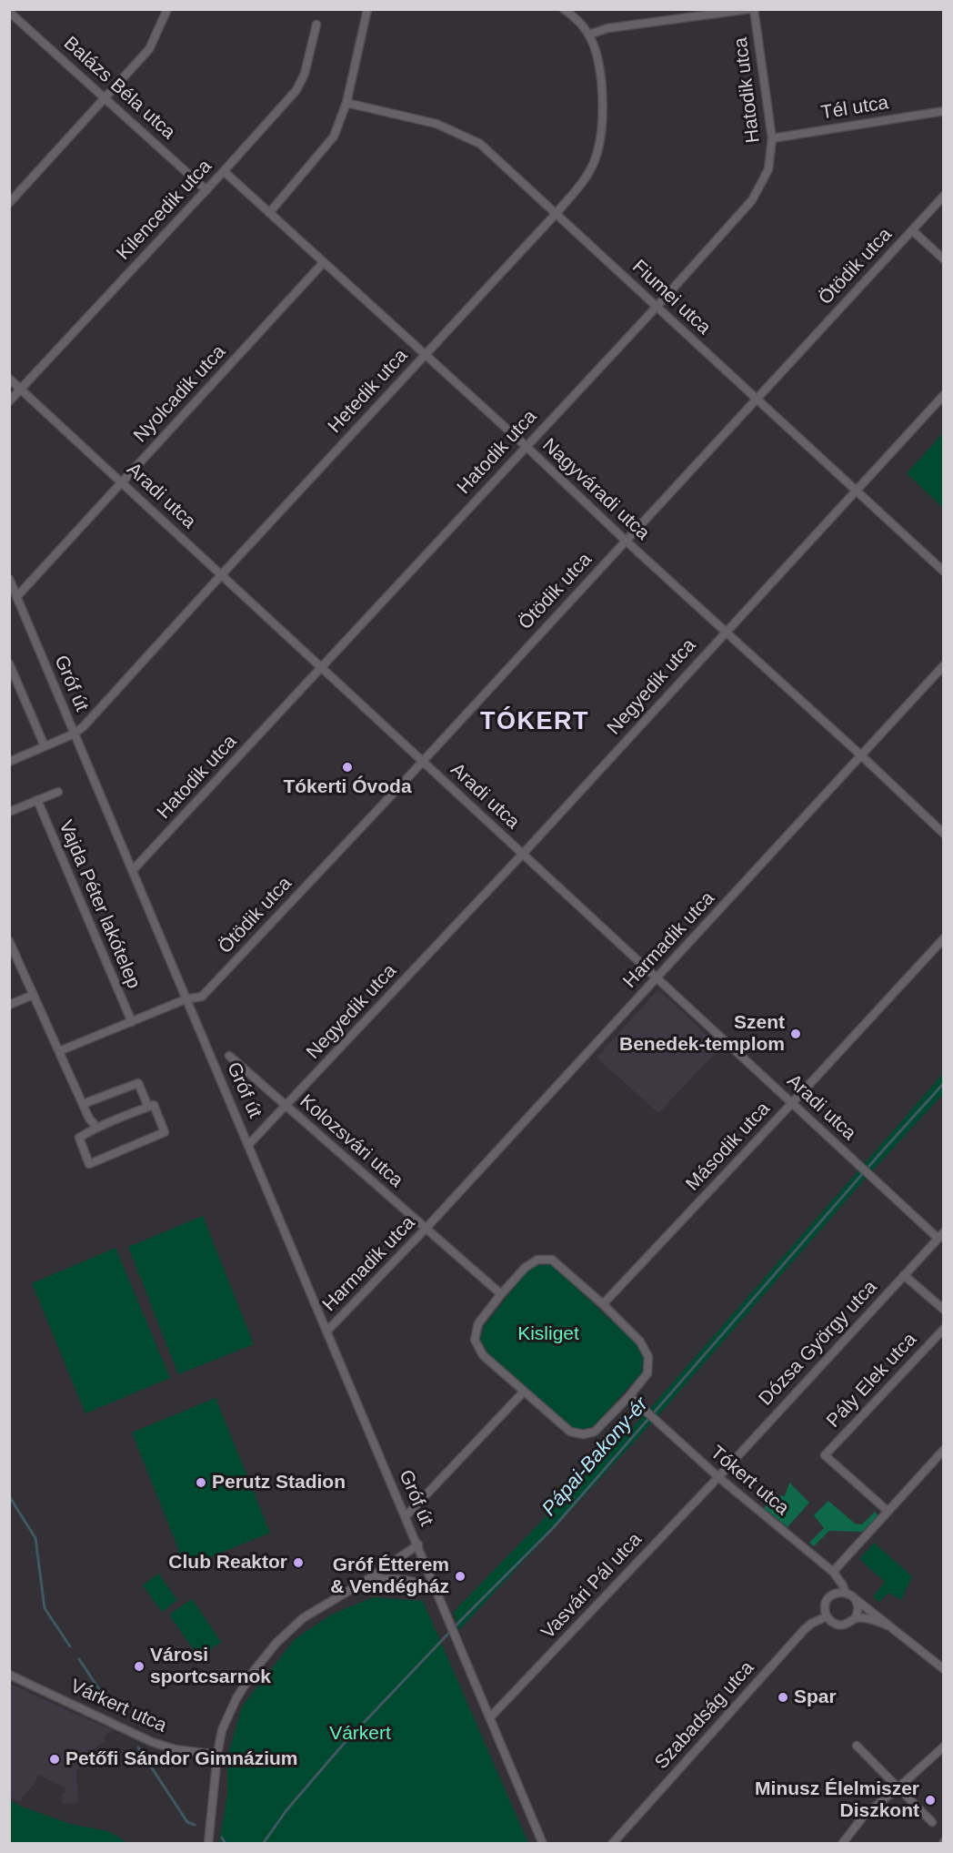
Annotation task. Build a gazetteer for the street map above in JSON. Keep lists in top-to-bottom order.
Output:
{
  "streets": {
    "street": [
      "Balázs Béla utca",
      "Hatodik utca",
      "Tél utca",
      "Kilencedik utca",
      "Ötödik utca",
      "Fiumei utca",
      "Hetedik utca",
      "Nyolcadik utca",
      "Nagyváradi utca",
      "Aradi utca",
      "Gróf út",
      "Negyedik utca",
      "Vajda Péter lakótelep",
      "Harmadik utca",
      "Kolozsvári utca",
      "Második utca",
      "Dózsa György utca",
      "Pály Elek utca",
      "Tókert utca",
      "Vasvári Pál utca",
      "Várkert utca",
      "Szabadság utca"
    ]
  },
  "crossings": [
    ["Balázs Béla utca", "Kilencedik utca"],
    ["Hatodik utca", "Tél utca"],
    ["Hatodik utca", "Fiumei utca"],
    ["Hatodik utca", "Nagyváradi utca"],
    ["Hatodik utca", "Aradi utca"],
    ["Hatodik utca", "Gróf út"],
    ["Kilencedik utca", "Nagyváradi utca"],
    ["Kilencedik utca", "Aradi utca"],
    ["Ötödik utca", "Fiumei utca"],
    ["Ötödik utca", "Nagyváradi utca"],
    ["Ötödik utca", "Aradi utca"],
    ["Ötödik utca", "Gróf út"],
    ["Fiumei utca", "Hetedik utca"],
    ["Fiumei utca", "Negyedik utca"],
    ["Hetedik utca", "Nagyváradi utca"],
    ["Hetedik utca", "Aradi utca"],
    ["Hetedik utca", "Gróf út"],
    ["Nyolcadik utca", "Nagyváradi utca"],
    ["Nyolcadik utca", "Aradi utca"],
    ["Nyolcadik utca", "Gróf út"],
    ["Nagyváradi utca", "Negyedik utca"],
    ["Nagyváradi utca", "Harmadik utca"],
    ["Aradi utca", "Negyedik utca"],
    ["Aradi utca", "Harmadik utca"],
    ["Aradi utca", "Második utca"],
    ["Aradi utca", "Dózsa György utca"],
    ["Gróf út", "Negyedik utca"],
    ["Gróf út", "Harmadik utca"],
    ["Gróf út", "Vasvári Pál utca"],
    ["Negyedik utca", "Kolozsvári utca"],
    ["Harmadik utca", "Kolozsvári utca"],
    ["Kolozsvári utca", "Második utca"],
    ["Kolozsvári utca", "Tókert utca"],
    ["Második utca", "Tókert utca"],
    ["Dózsa György utca", "Tókert utca"],
    ["Dózsa György utca", "Vasvári Pál utca"],
    ["Tókert utca", "Vasvári Pál utca"],
    ["Tókert utca", "Szabadság utca"]
  ],
  "districts": ["TÓKERT"],
  "water": ["Pápai-Bakony-ér"],
  "parks": ["Kisliget", "Várkert"],
  "places": [
    "Tókerti Óvoda",
    "Szent Benedek-templom",
    "Perutz Stadion",
    "Club Reaktor",
    "Gróf Étterem & Vendégház",
    "Városi sportcsarnok",
    "Spar",
    "Petőfi Sándor Gimnázium",
    "Minusz Élelmiszer Diszkont"
  ]
}
